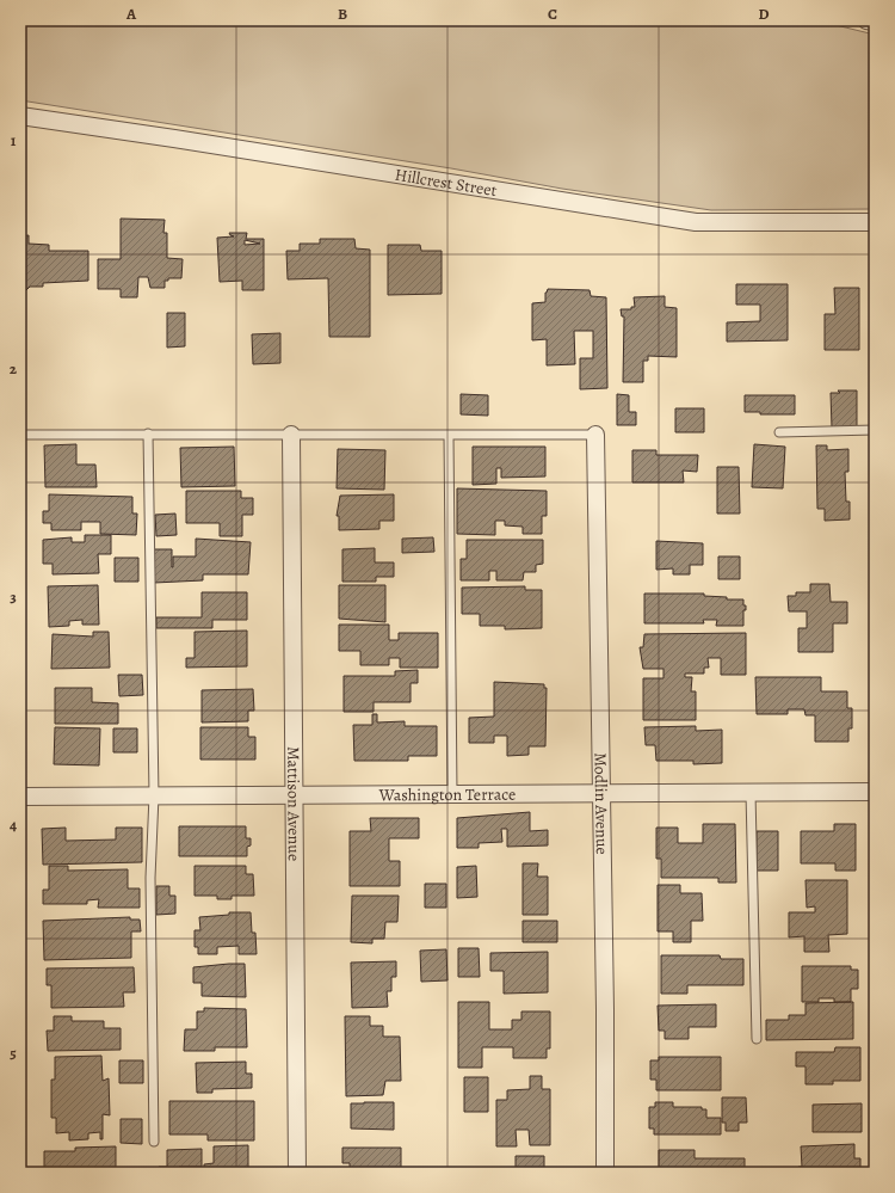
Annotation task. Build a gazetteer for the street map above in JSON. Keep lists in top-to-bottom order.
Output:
{
  "streets": {
    "street": [
      "Hillcrest Street",
      "Washington Terrace",
      "Mattison Avenue",
      "Modlin Avenue"
    ]
  },
  "crossings": [
    ["Washington Terrace", "Mattison Avenue"],
    ["Washington Terrace", "Modlin Avenue"]
  ],
  "grid": {
    "columns": [
      "A",
      "B",
      "C",
      "D"
    ],
    "rows": [
      "1",
      "2",
      "3",
      "4",
      "5"
    ]
  }
}
